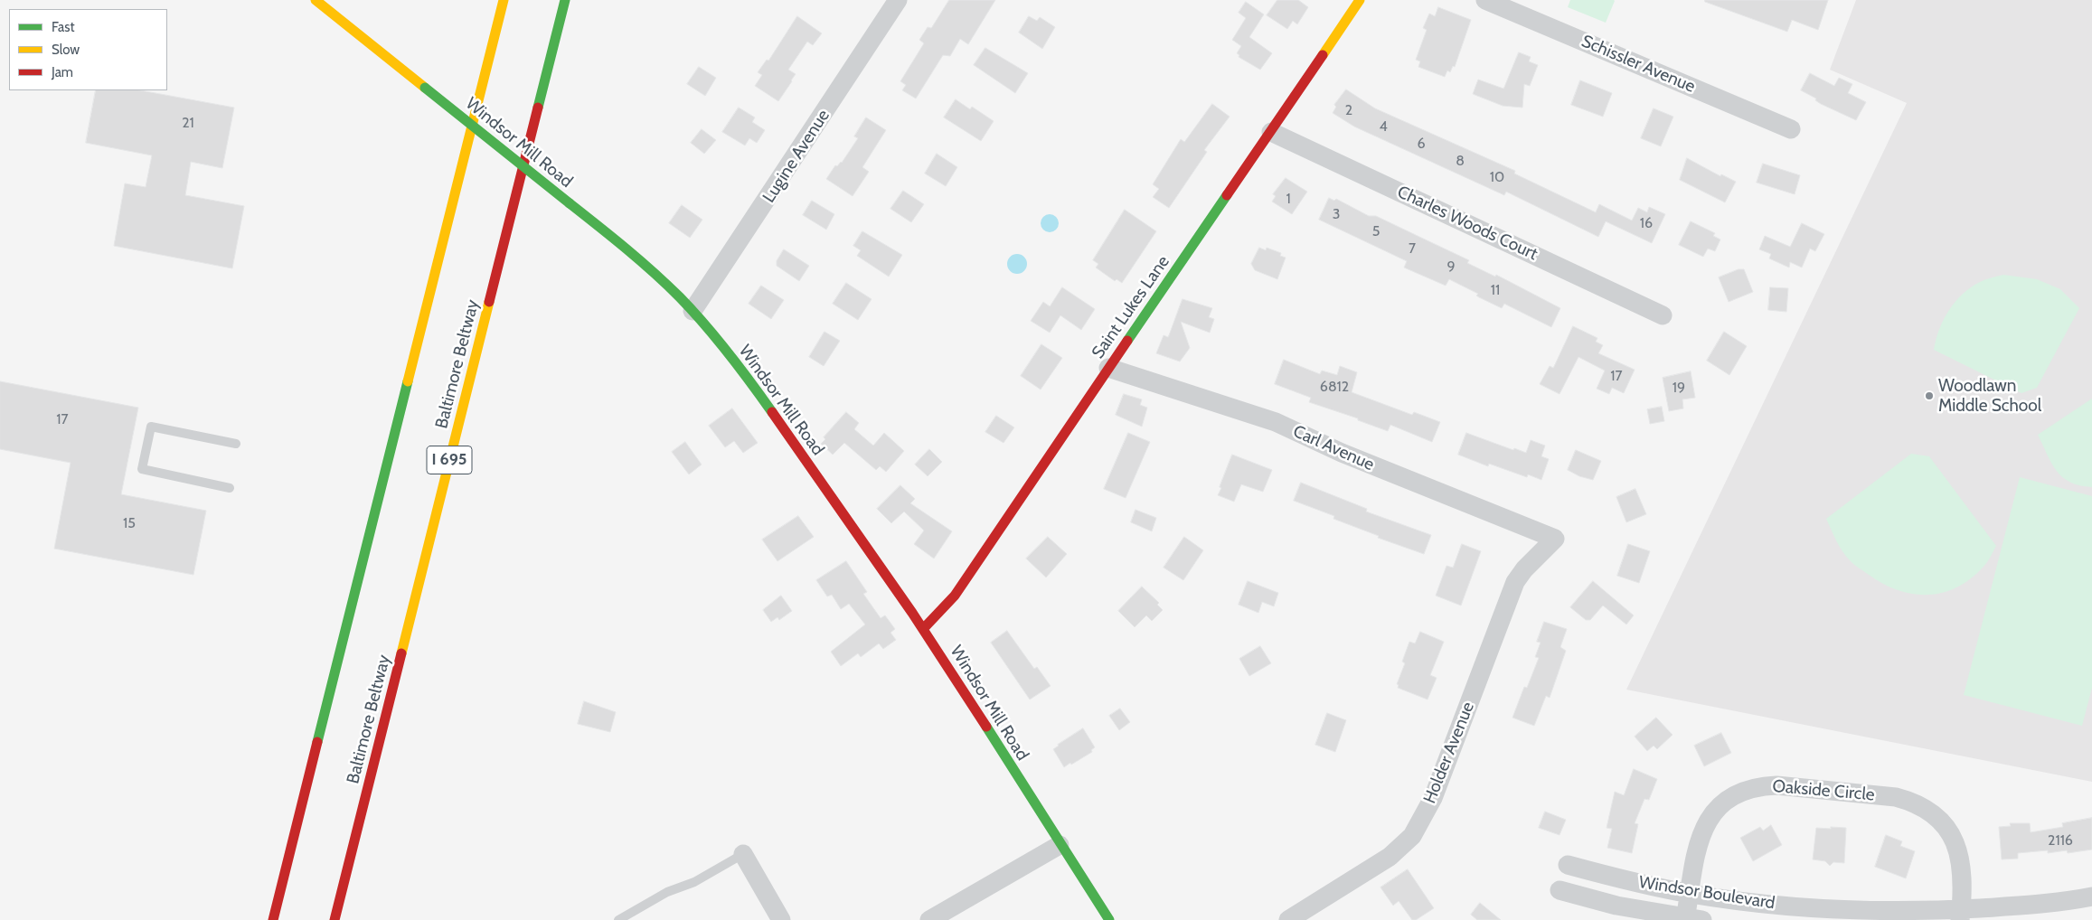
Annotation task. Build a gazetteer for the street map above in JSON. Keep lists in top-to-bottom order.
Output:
{
  "streets": {
    "main road": [
      "Windsor Mill Road",
      "Saint Lukes Lane",
      "Baltimore Beltway",
      "I 695"
    ],
    "street": [
      "Schissler Avenue",
      "Lugine Avenue",
      "Charles Woods Court",
      "Carl Avenue",
      "Holder Avenue",
      "Oakside Circle",
      "Windsor Boulevard"
    ]
  },
  "crossings": [
    ["Windsor Mill Road", "Lugine Avenue"],
    ["Windsor Mill Road", "Saint Lukes Lane"],
    ["Charles Woods Court", "Saint Lukes Lane"],
    ["Saint Lukes Lane", "Carl Avenue"],
    ["Carl Avenue", "Holder Avenue"],
    ["Oakside Circle", "Windsor Boulevard"]
  ],
  "places": ["Woodlawn Middle School"],
  "house_numbers": [
    "2",
    "21",
    "4",
    "6",
    "8",
    "10",
    "1",
    "3",
    "16",
    "5",
    "7",
    "9",
    "11",
    "17",
    "6812",
    "19",
    "17",
    "15",
    "2116"
  ],
  "legend": ["Fast", "Slow", "Jam"]
}
